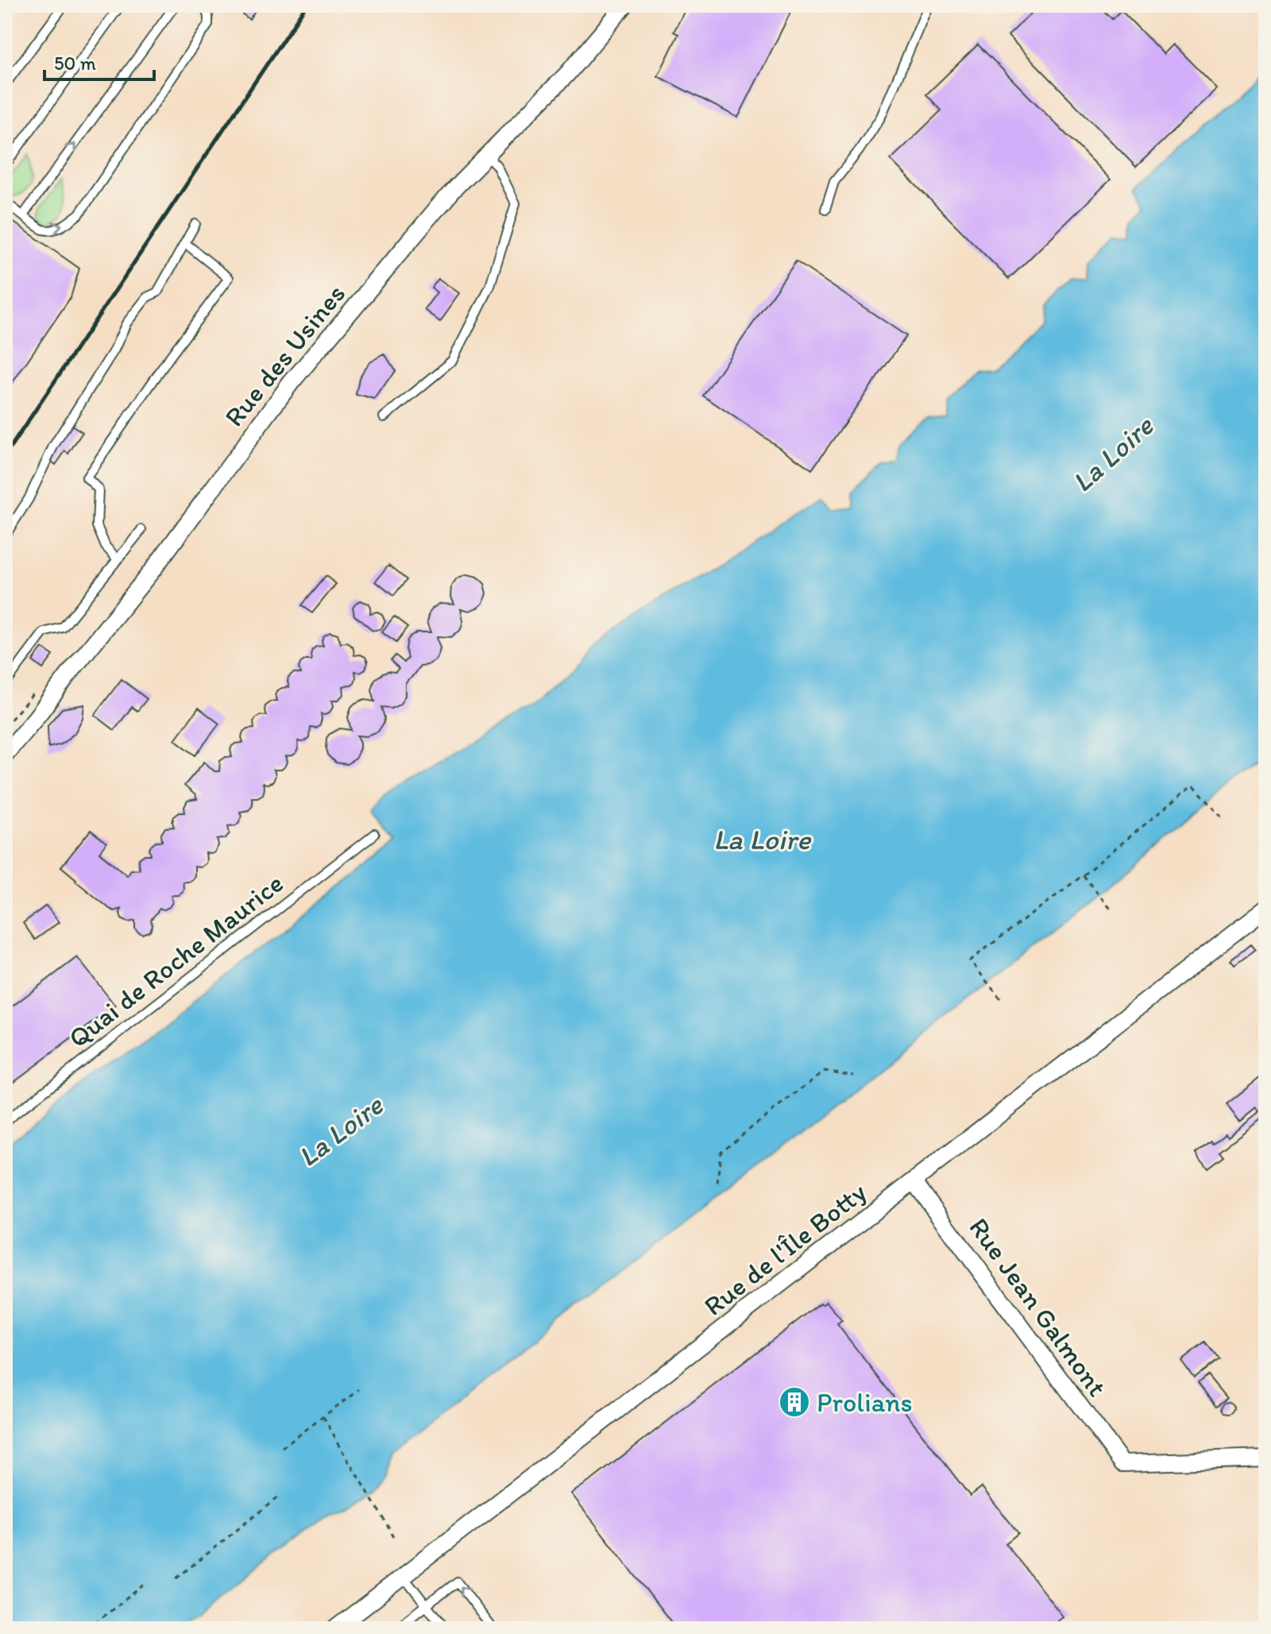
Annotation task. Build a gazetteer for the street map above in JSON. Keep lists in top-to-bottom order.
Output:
{
  "streets": {
    "street": ["Rue des Usines", "Rue de l'Île Botty", "Rue Jean Galmont"],
    "lane": ["Quai de Roche Maurice"]
  },
  "crossings": [
    ["Rue de l'Île Botty", "Rue Jean Galmont"]
  ],
  "water": ["La Loire"],
  "places": {
    "building": ["Prolians"]
  },
  "scale_bar": "50 m"
}
